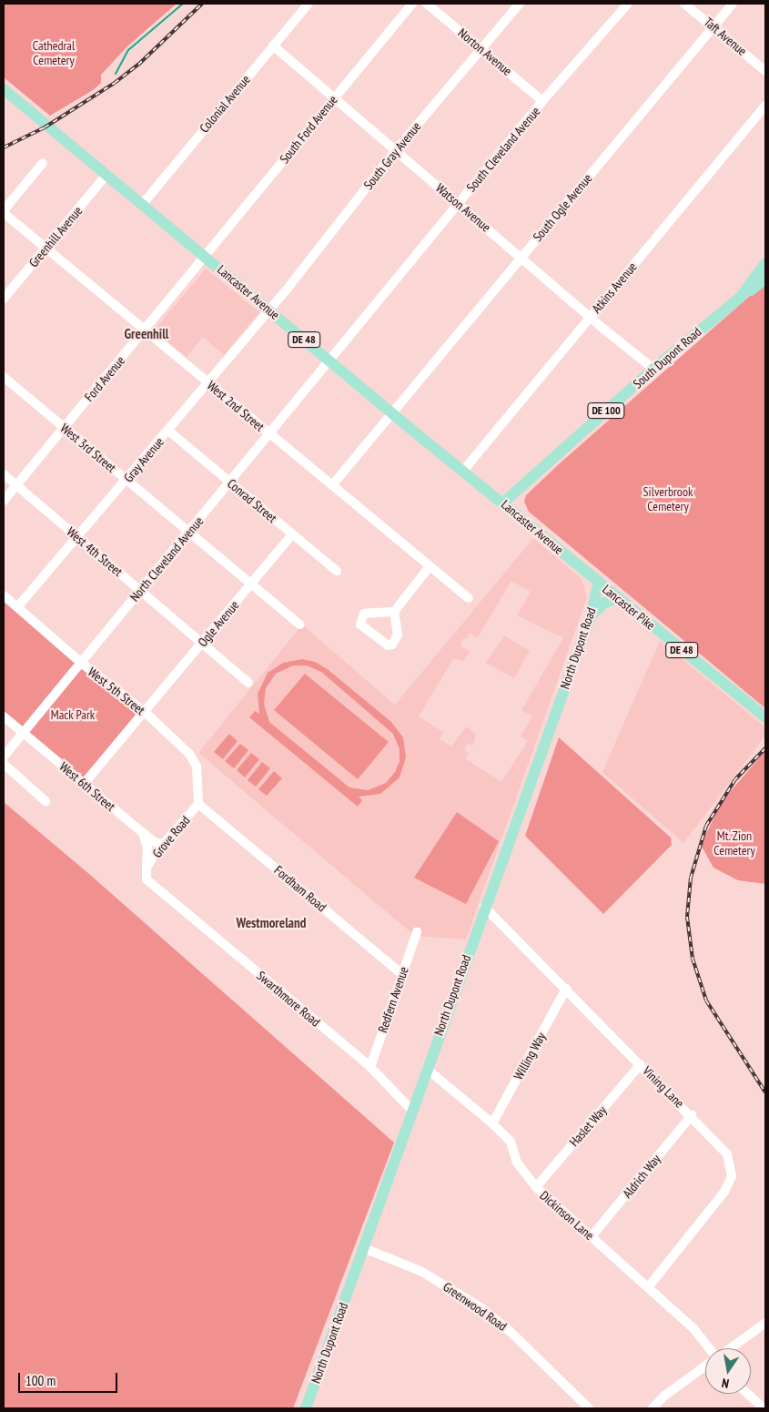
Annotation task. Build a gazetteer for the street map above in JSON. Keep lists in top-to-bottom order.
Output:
{
  "streets": {
    "main road": [
      "Lancaster Avenue",
      "DE 48",
      "South Dupont Road",
      "DE 100",
      "Lancaster Pike",
      "North Dupont Road"
    ],
    "street": [
      "Taft Avenue",
      "Norton Avenue",
      "Colonial Avenue",
      "South Ford Avenue",
      "South Cleveland Avenue",
      "South Gray Avenue",
      "Watson Avenue",
      "South Ogle Avenue",
      "Greenhill Avenue",
      "Atkins Avenue",
      "Ford Avenue",
      "West 2nd Street",
      "West 3rd Street",
      "Gray Avenue",
      "Conrad Street",
      "West 4th Street",
      "North Cleveland Avenue",
      "Ogle Avenue",
      "West 5th Street",
      "West 6th Street",
      "Grove Road",
      "Fordham Road",
      "Swarthmore Road",
      "Redfern Avenue",
      "Willing Way",
      "Vining Lane",
      "Haslet Way",
      "Aldrich Way",
      "Dickinson Lane",
      "Greenwood Road"
    ]
  },
  "crossings": [
    ["Taft Avenue", "South Ogle Avenue"],
    ["Norton Avenue", "South Cleveland Avenue"],
    ["Norton Avenue", "South Gray Avenue"],
    ["Colonial Avenue", "Watson Avenue"],
    ["Colonial Avenue", "Lancaster Avenue"],
    ["South Ford Avenue", "Watson Avenue"],
    ["South Ford Avenue", "Lancaster Avenue"],
    ["South Ford Avenue", "Ford Avenue"],
    ["South Cleveland Avenue", "Watson Avenue"],
    ["South Cleveland Avenue", "Lancaster Avenue"],
    ["South Cleveland Avenue", "North Cleveland Avenue"],
    ["South Gray Avenue", "Watson Avenue"],
    ["South Gray Avenue", "Lancaster Avenue"],
    ["South Gray Avenue", "Gray Avenue"],
    ["Watson Avenue", "South Ogle Avenue"],
    ["Watson Avenue", "Atkins Avenue"],
    ["Watson Avenue", "South Dupont Road"],
    ["South Ogle Avenue", "Lancaster Avenue"],
    ["Greenhill Avenue", "Lancaster Avenue"],
    ["Greenhill Avenue", "West 2nd Street"],
    ["Atkins Avenue", "Lancaster Avenue"],
    ["Lancaster Avenue", "South Dupont Road"],
    ["Lancaster Avenue", "Ford Avenue"],
    ["Lancaster Avenue", "Gray Avenue"],
    ["Lancaster Avenue", "North Cleveland Avenue"],
    ["Lancaster Avenue", "Lancaster Pike"],
    ["Lancaster Avenue", "North Dupont Road"],
    ["Ford Avenue", "West 2nd Street"],
    ["Ford Avenue", "West 3rd Street"],
    ["Ford Avenue", "West 4th Street"],
    ["West 2nd Street", "Gray Avenue"],
    ["West 2nd Street", "North Cleveland Avenue"],
    ["West 3rd Street", "Gray Avenue"],
    ["West 3rd Street", "North Cleveland Avenue"],
    ["West 3rd Street", "Ogle Avenue"],
    ["Gray Avenue", "Conrad Street"],
    ["Gray Avenue", "West 4th Street"],
    ["Gray Avenue", "West 5th Street"],
    ["Conrad Street", "North Cleveland Avenue"],
    ["Conrad Street", "Ogle Avenue"],
    ["West 4th Street", "North Cleveland Avenue"],
    ["West 4th Street", "Ogle Avenue"],
    ["North Cleveland Avenue", "West 5th Street"],
    ["North Cleveland Avenue", "West 6th Street"],
    ["Lancaster Pike", "North Dupont Road"],
    ["Ogle Avenue", "West 5th Street"],
    ["Ogle Avenue", "West 6th Street"],
    ["North Dupont Road", "Swarthmore Road"],
    ["North Dupont Road", "Vining Lane"],
    ["North Dupont Road", "Dickinson Lane"],
    ["North Dupont Road", "Greenwood Road"],
    ["West 5th Street", "Grove Road"],
    ["West 5th Street", "Fordham Road"],
    ["West 6th Street", "Grove Road"],
    ["Grove Road", "Fordham Road"],
    ["Grove Road", "Swarthmore Road"],
    ["Fordham Road", "Redfern Avenue"],
    ["Swarthmore Road", "Redfern Avenue"],
    ["Willing Way", "Vining Lane"],
    ["Willing Way", "Dickinson Lane"],
    ["Vining Lane", "Haslet Way"],
    ["Vining Lane", "Aldrich Way"],
    ["Vining Lane", "Dickinson Lane"],
    ["Haslet Way", "Dickinson Lane"],
    ["Aldrich Way", "Dickinson Lane"]
  ],
  "districts": ["Greenhill", "Westmoreland"],
  "parks": [
    "Cathedral Cemetery",
    "Silverbrook Cemetery",
    "Mack Park",
    "Mt. Zion Cemetery"
  ],
  "scale_bar": "100 m",
  "north": "bottom"
}
